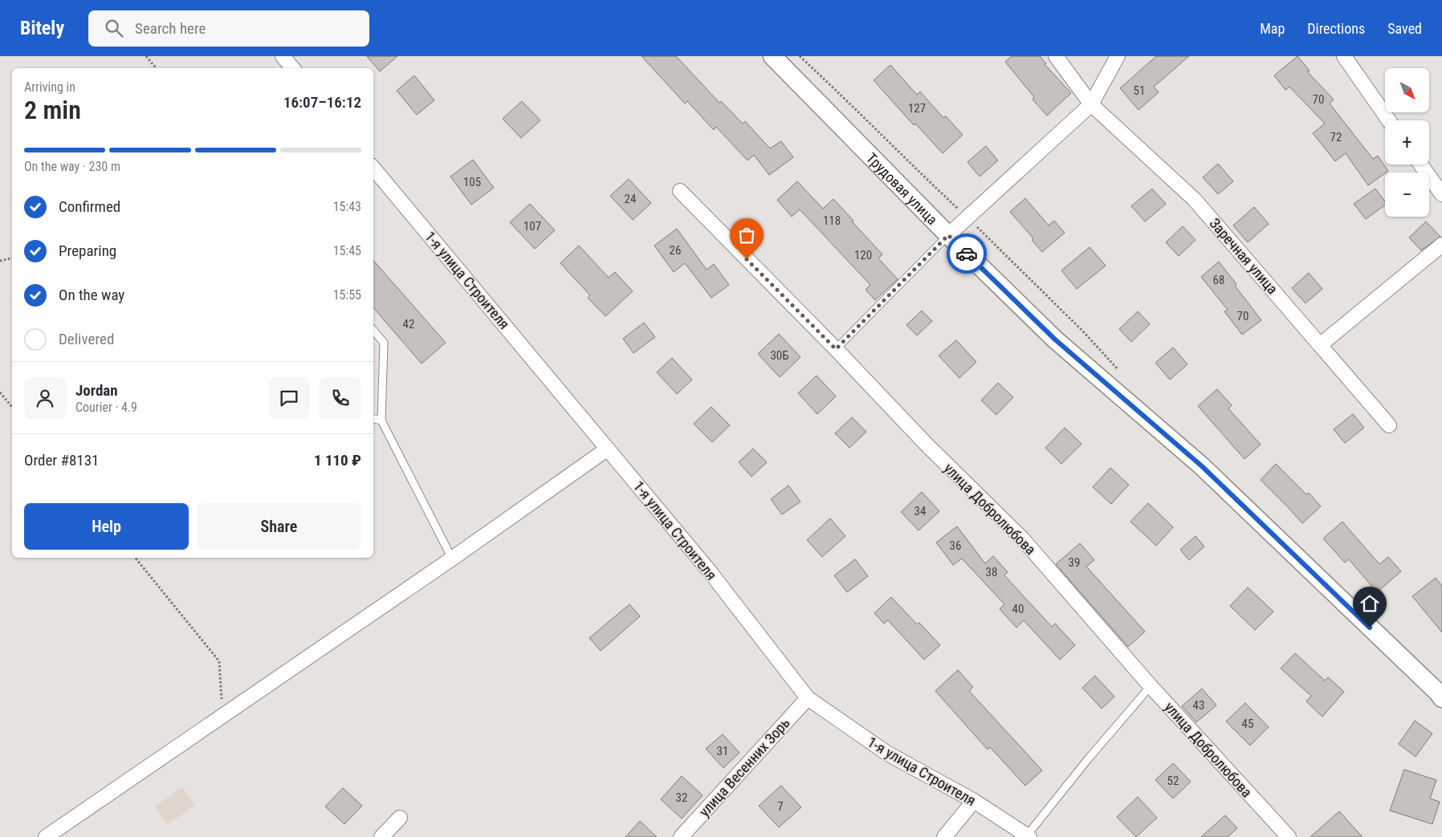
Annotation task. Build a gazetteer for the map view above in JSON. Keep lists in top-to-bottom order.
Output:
{
  "streets": {
    "street": [
      "Трудовая улица",
      "Заречная улица",
      "1-я улица Строителя",
      "улица Добролюбова",
      "улица Весенних Зорь"
    ]
  },
  "crossings": [
    ["1-я улица Строителя", "улица Весенних Зорь"]
  ],
  "house_numbers": [
    "51",
    "70",
    "127",
    "72",
    "105",
    "24",
    "118",
    "107",
    "26",
    "120",
    "68",
    "70",
    "42",
    "30Б",
    "34",
    "36",
    "39",
    "38",
    "40",
    "43",
    "45",
    "31",
    "52",
    "32",
    "7"
  ],
  "north": "bottom right",
  "page": {
    "header": "Bitely",
    "search": "Search here",
    "nav": ["Map", "Directions", "Saved"],
    "map_buttons": ["+", "−"],
    "heading": ["2 min", "Arriving in", "16:07–16:12"],
    "panel": [
      "Jordan",
      "Courier · 4.9",
      "Order #8131",
      "1 110 ₽"
    ],
    "bar": "On the way · 230 m",
    "list": [
      ["Confirmed", "15:43"],
      ["Preparing", "15:45"],
      ["On the way", "15:55"],
      "Delivered"
    ],
    "buttons": ["Help", "Share"]
  }
}
